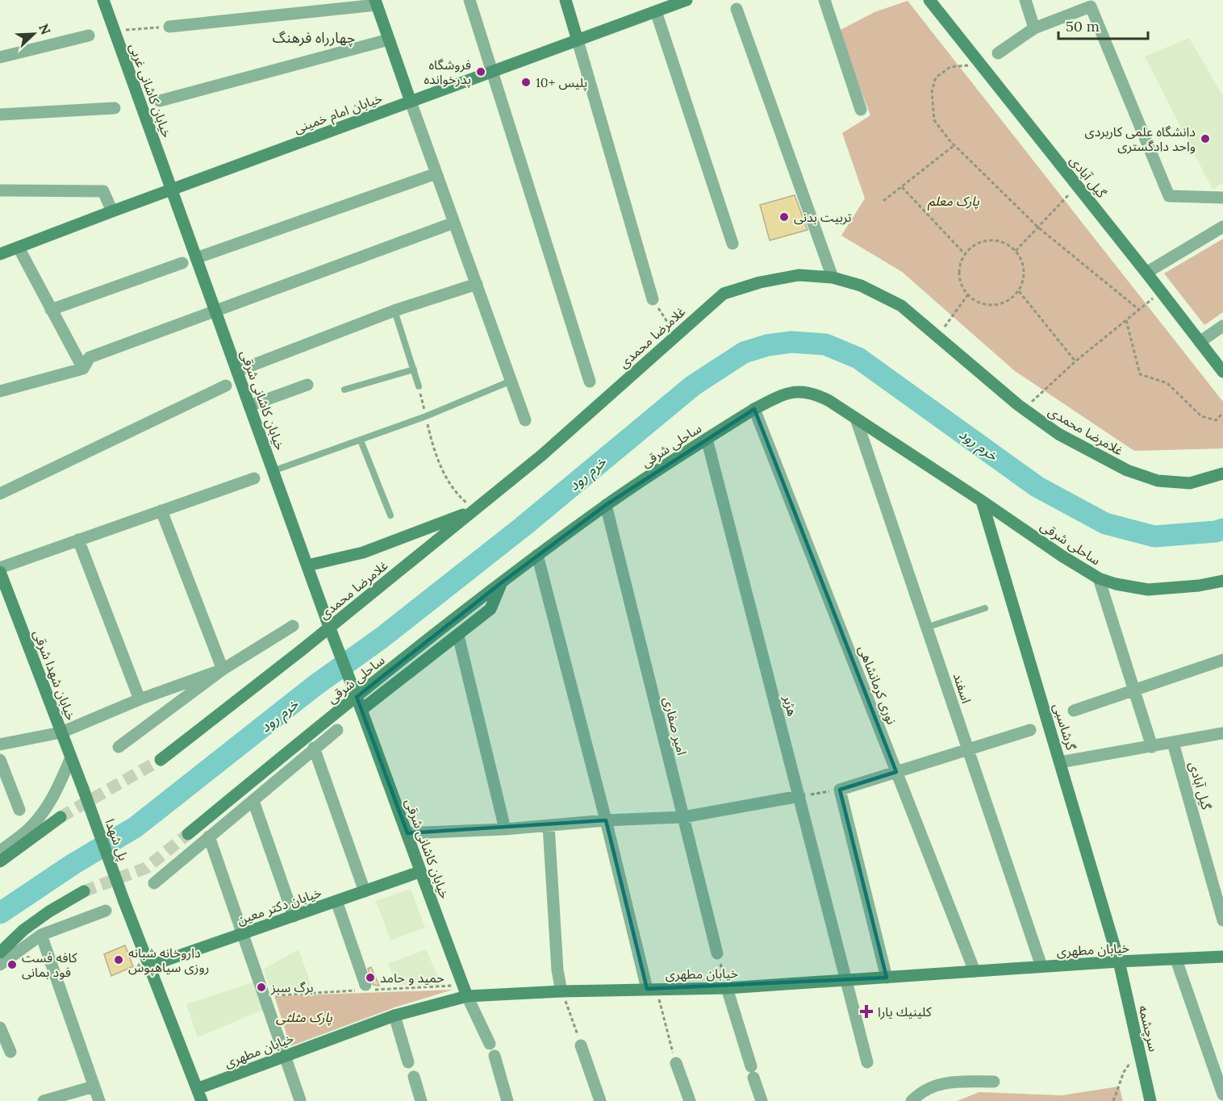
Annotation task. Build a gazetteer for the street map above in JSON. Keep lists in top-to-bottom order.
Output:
{
  "streets": {
    "main road": [
      "خیابان کاشانی غربی",
      "خیابان امام خمینی",
      "گیل آبادی",
      "غلامرضا محمدی",
      "خیابان کاشانی شرقی",
      "ساحلی شرقی",
      "خیابان شهدا شرقی",
      "گرشاسبی",
      "پل شهدا",
      "خیابان دکتر معین",
      "خیابان مطهری",
      "سرچشمه"
    ],
    "street": [
      "نوری کرمانشاهی",
      "اسفند",
      "هژبر",
      "امیر صفاری"
    ]
  },
  "crossings": [
    ["خیابان کاشانی غربی", "خیابان امام خمینی"],
    ["خیابان کاشانی غربی", "خیابان کاشانی شرقی"],
    ["خیابان امام خمینی", "خیابان کاشانی شرقی"],
    ["خیابان کاشانی شرقی", "خیابان دکتر معین"],
    ["خیابان کاشانی شرقی", "خیابان مطهری"],
    ["ساحلی شرقی", "نوری کرمانشاهی"],
    ["ساحلی شرقی", "اسفند"],
    ["ساحلی شرقی", "هژبر"],
    ["ساحلی شرقی", "امیر صفاری"],
    ["ساحلی شرقی", "گرشاسبی"],
    ["خیابان شهدا شرقی", "پل شهدا"],
    ["نوری کرمانشاهی", "خیابان مطهری"],
    ["اسفند", "خیابان مطهری"],
    ["هژبر", "خیابان مطهری"],
    ["گرشاسبی", "خیابان مطهری"],
    ["گرشاسبی", "سرچشمه"],
    ["پل شهدا", "خیابان دکتر معین"],
    ["خیابان مطهری", "سرچشمه"]
  ],
  "districts": ["چهارراه فرهنگ"],
  "water": ["خرم رود"],
  "parks": ["پارک معلم", "پارک مثلثی"],
  "places": {
    "other": [
      "فروشگاه پدرخوانده",
      "پلیس +10",
      "دانشگاه علمی کاربردی واحد دادگستری",
      "تربیت بدنی",
      "داروخانه شبانه روزی سیاهپوش",
      "کافه فست فود بمانی",
      "حمید و حامد",
      "برگ سبز"
    ],
    "health": ["كلينيك يارا"]
  },
  "scale_bar": "50 m",
  "north": "top right"
}
